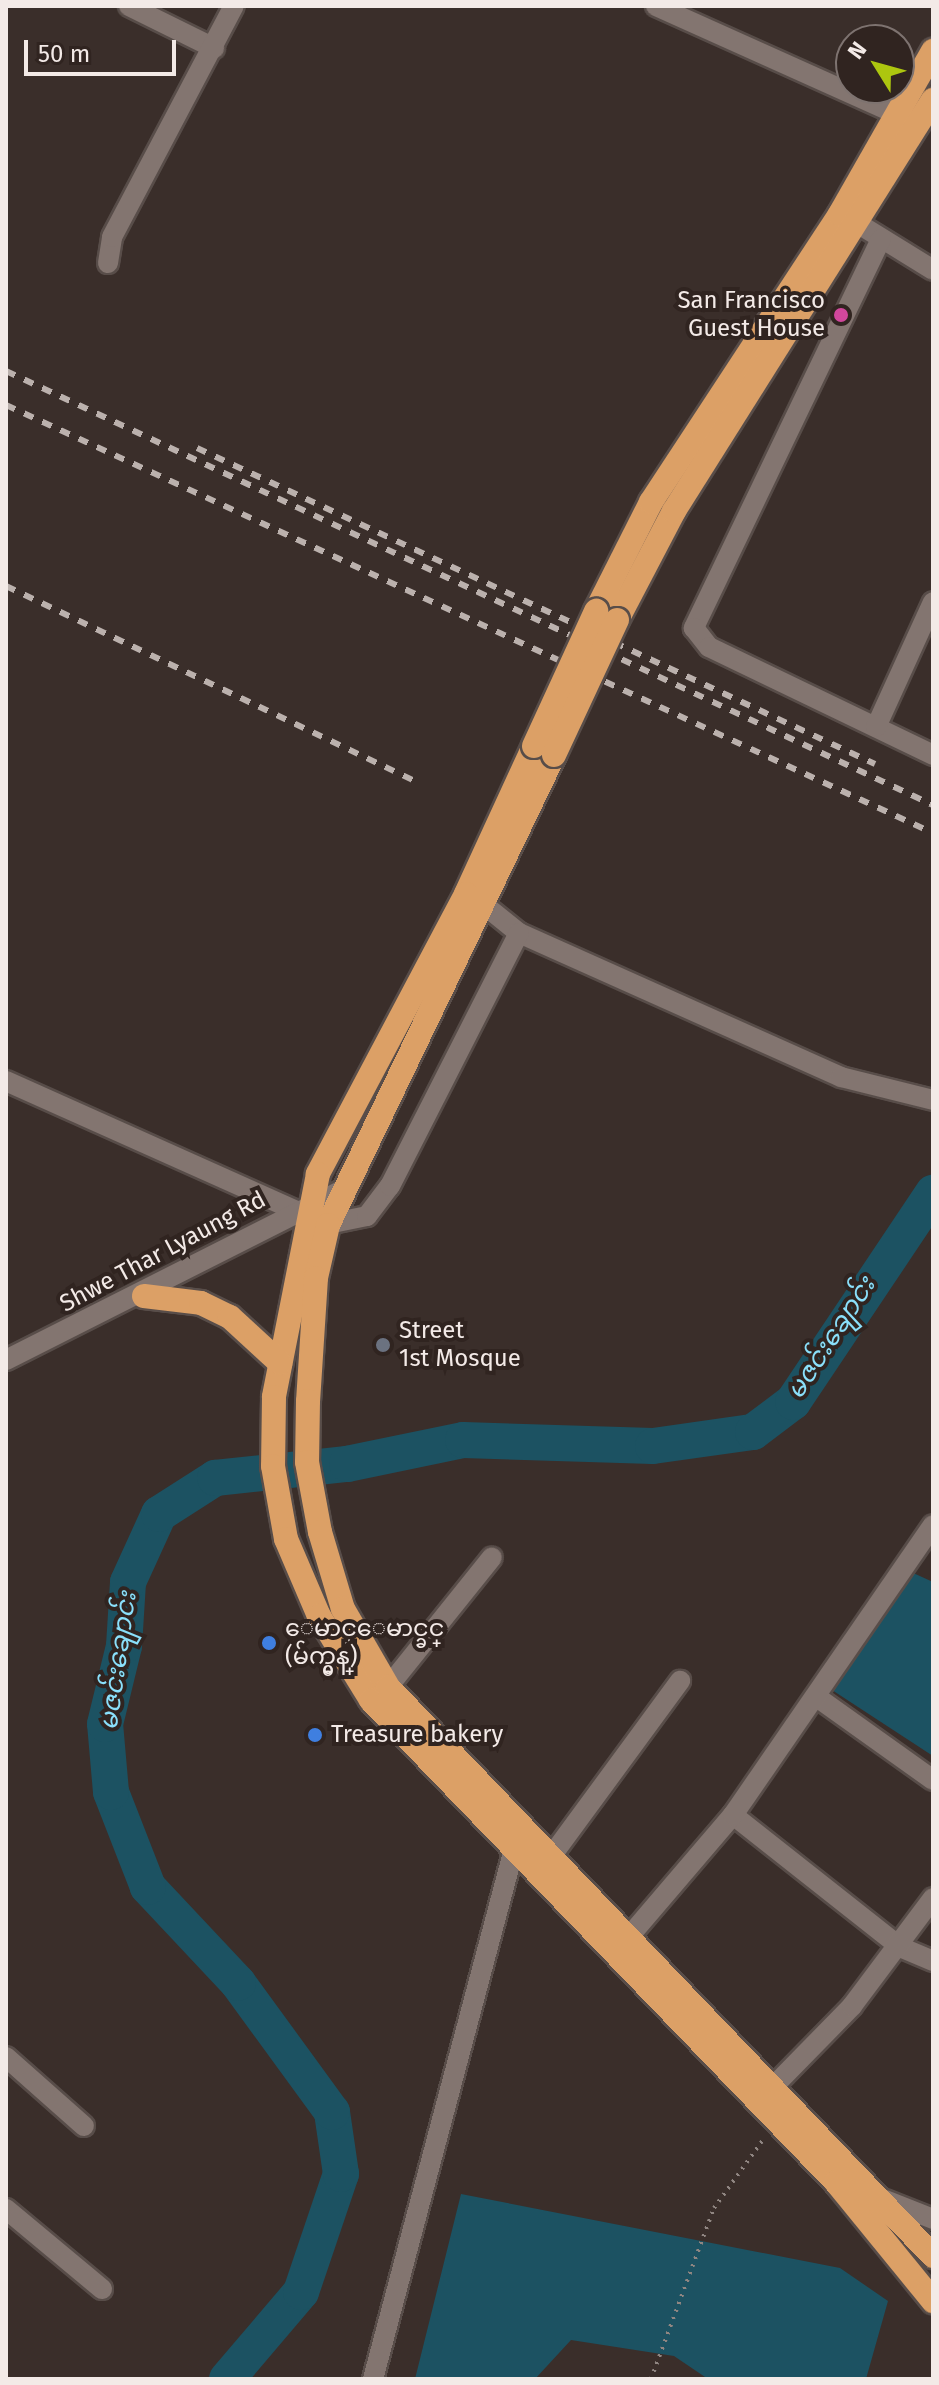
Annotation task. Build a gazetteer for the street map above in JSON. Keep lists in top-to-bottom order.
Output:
{
  "streets": {
    "street": ["Shwe Thar Lyaung Rd"]
  },
  "water": ["မဇင်းချောင်း"],
  "places": [
    "San Francisco Guest House",
    "Street 1st Mosque",
    "ေမာင္ေမာင္ခင္ (မ်က္မွန္)",
    "Treasure bakery"
  ],
  "scale_bar": "50 m",
  "north": "top left"
}
